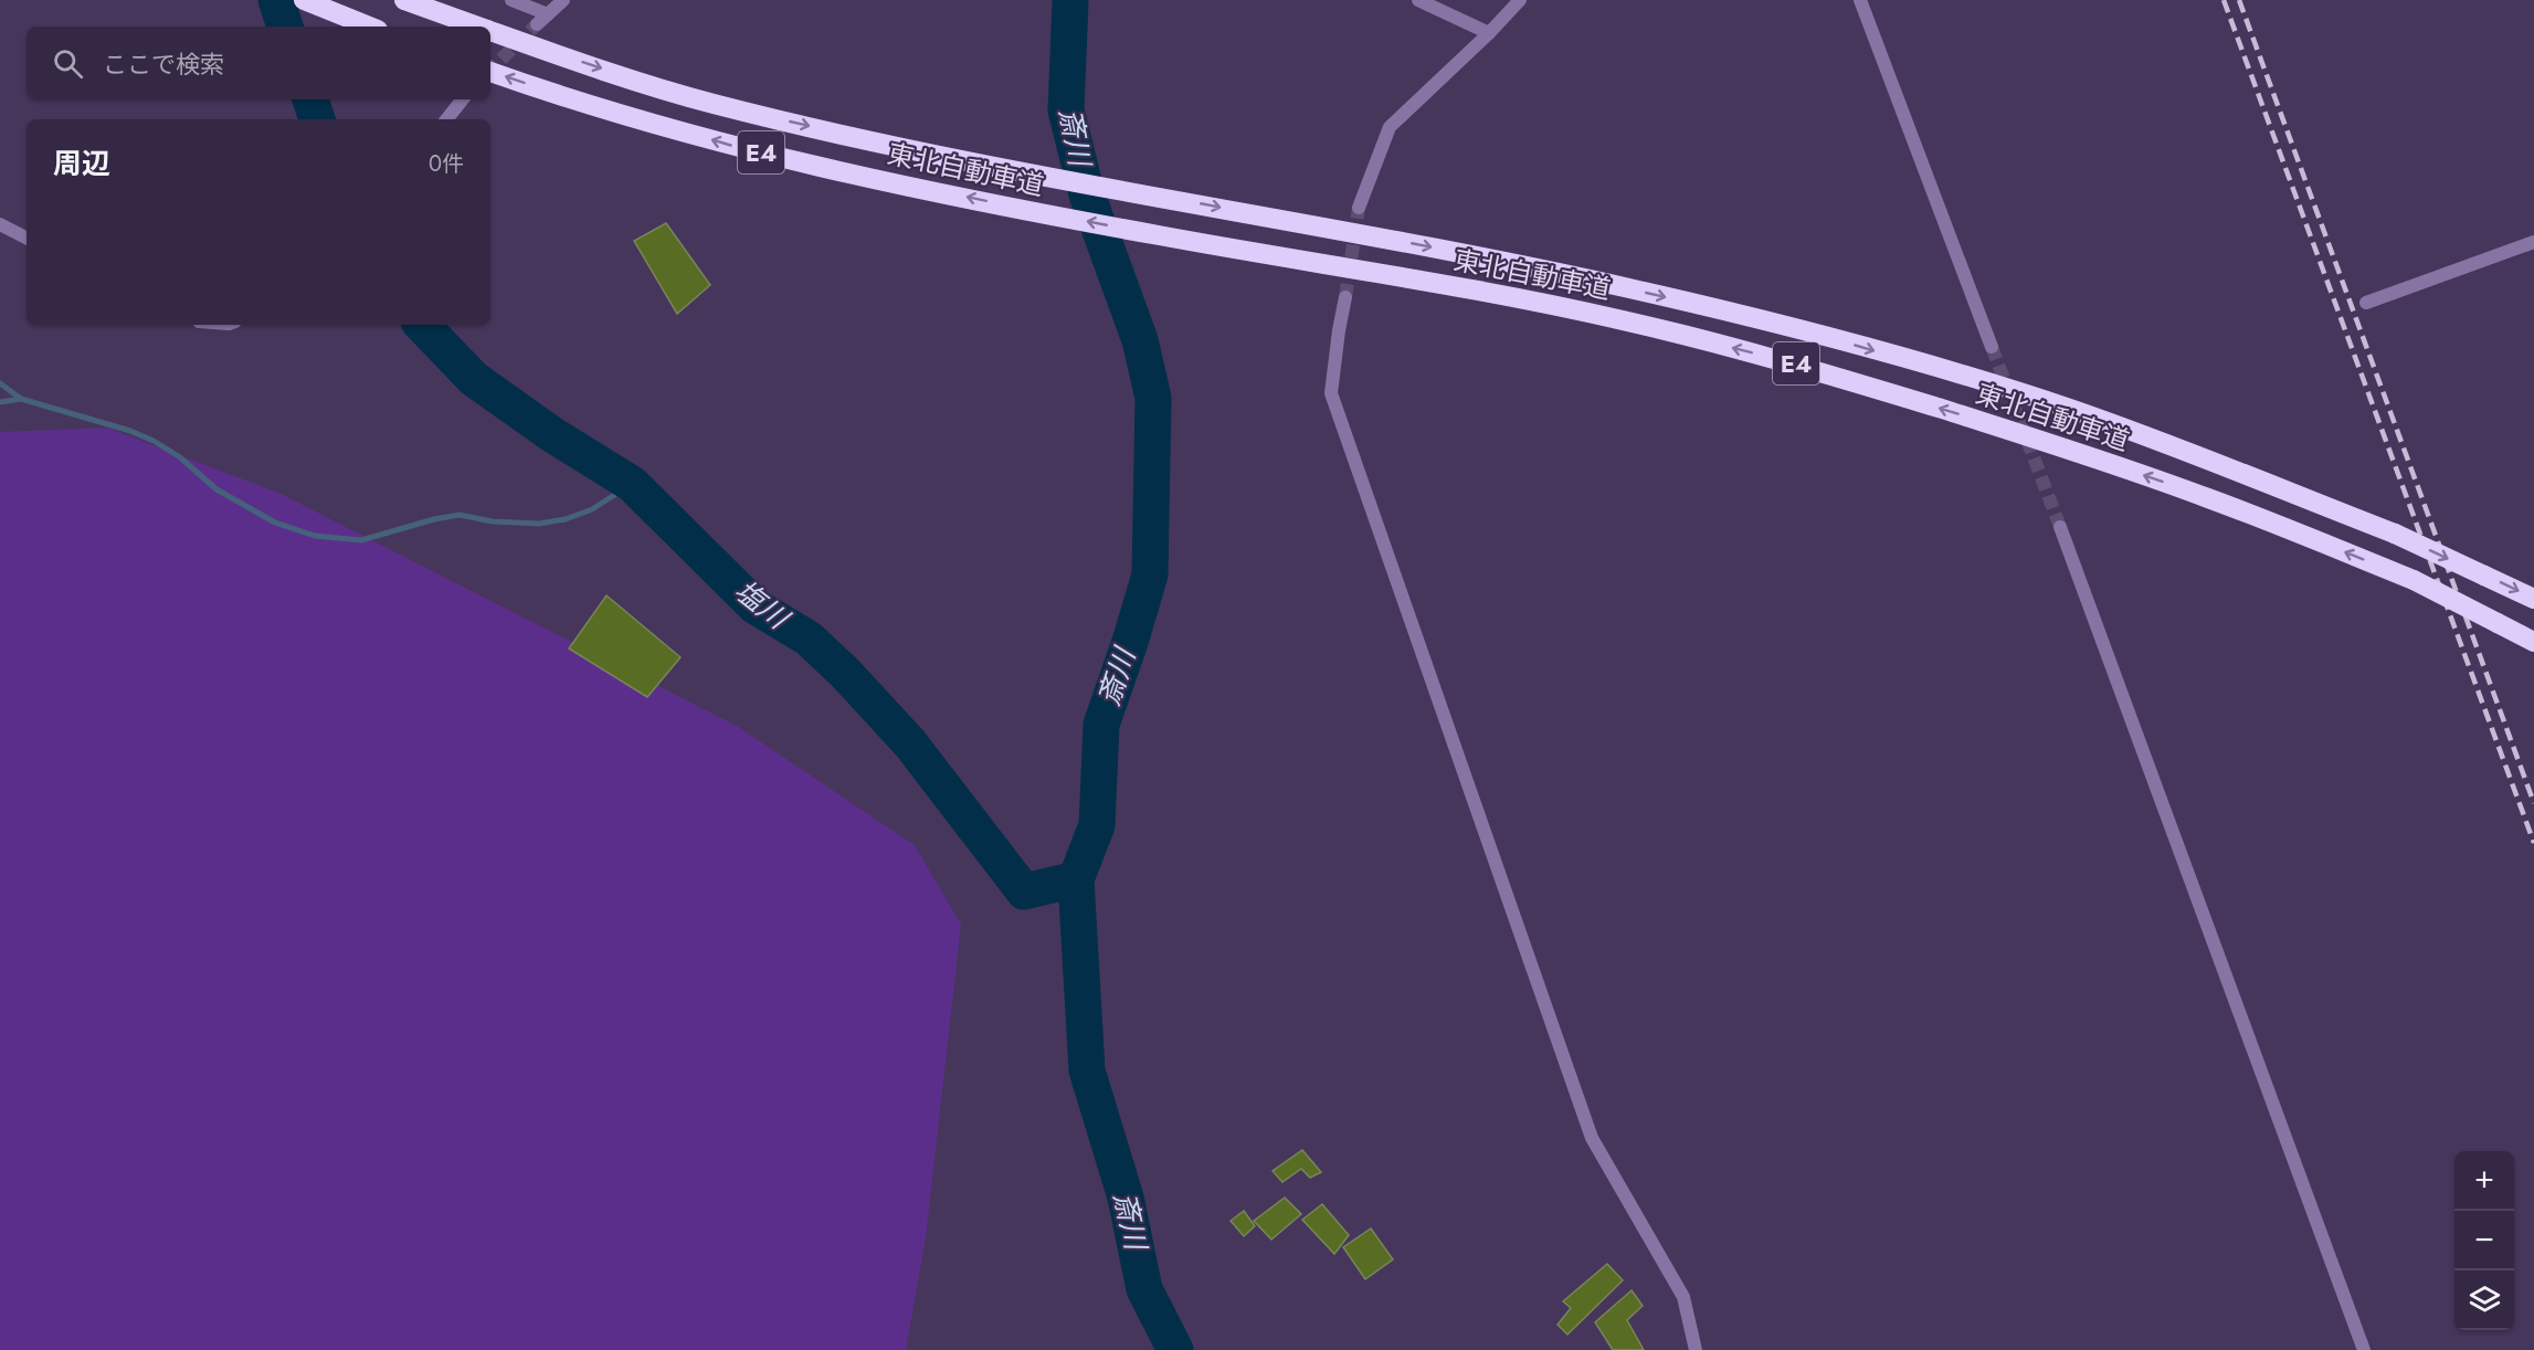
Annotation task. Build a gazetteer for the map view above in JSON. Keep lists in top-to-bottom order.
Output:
{
  "streets": {
    "highway": ["E4", "東北自動車道"]
  },
  "water": ["斎川", "塩川"],
  "page": {
    "search": "ここで検索",
    "heading": ["周辺", "0件"],
    "map_buttons": ["+", "−"]
  }
}
